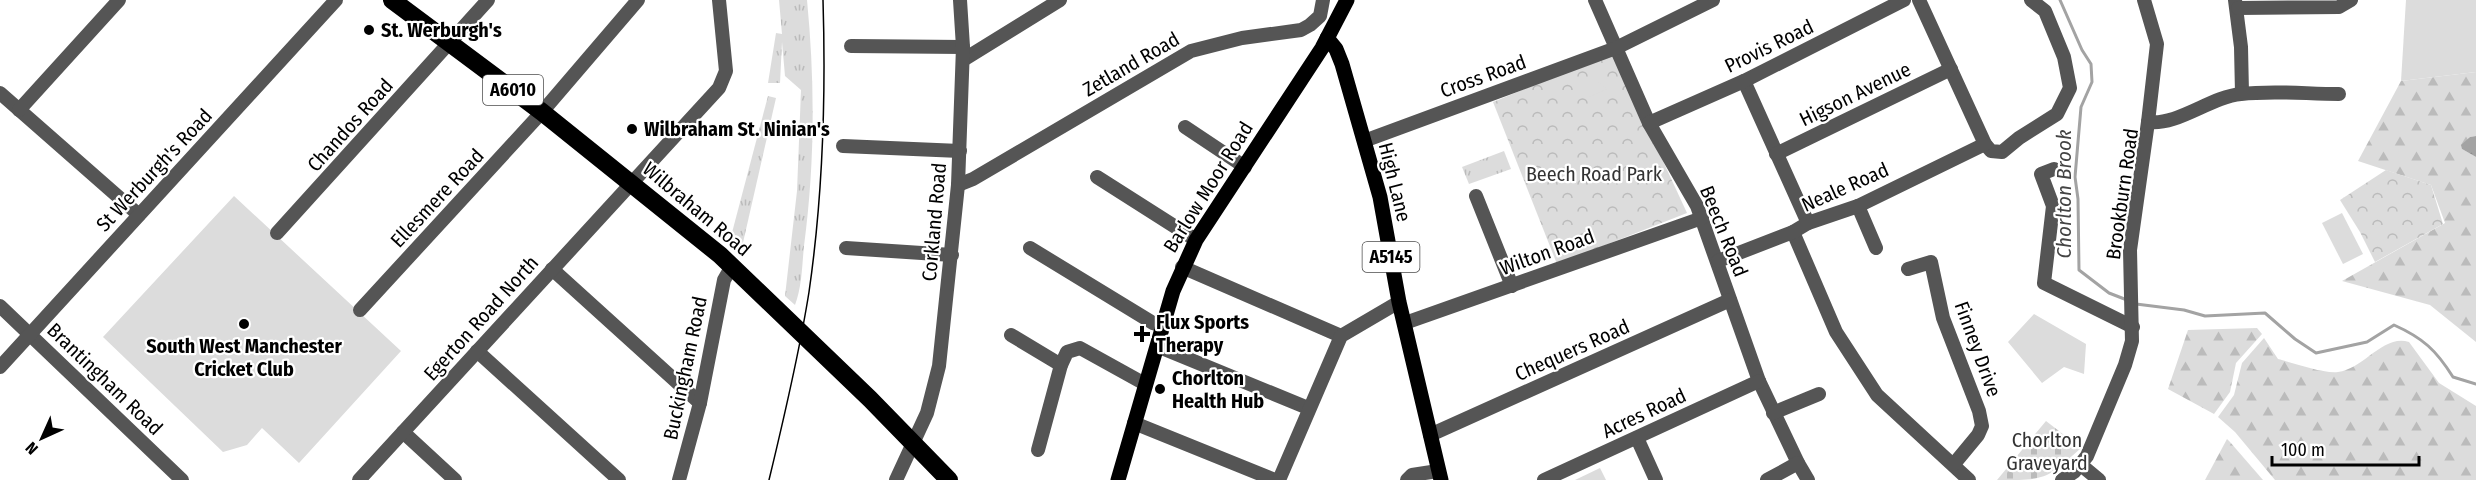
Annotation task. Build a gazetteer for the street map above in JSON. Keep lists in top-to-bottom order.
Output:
{
  "streets": {
    "highway": ["A6010", "Wilbraham Road"],
    "main road": ["High Lane", "Barlow Moor Road", "A5145"],
    "street": [
      "Provis Road",
      "Zetland Road",
      "Cross Road",
      "Higson Avenue",
      "Chandos Road",
      "St Werburgh's Road",
      "Neale Road",
      "Brookburn Road",
      "Ellesmere Road",
      "Corkland Road",
      "Beech Road",
      "Wilton Road",
      "Egerton Road North",
      "Finney Drive",
      "Chequers Road",
      "Buckingham Road",
      "Brantingham Road",
      "Acres Road"
    ]
  },
  "crossings": [
    ["Provis Road", "Beech Road"],
    ["Zetland Road", "Corkland Road"],
    ["Cross Road", "High Lane"],
    ["Cross Road", "Beech Road"],
    ["Chandos Road", "Wilbraham Road"],
    ["St Werburgh's Road", "Brantingham Road"],
    ["High Lane", "Barlow Moor Road"],
    ["High Lane", "Wilton Road"],
    ["High Lane", "Chequers Road"],
    ["Neale Road", "Beech Road"],
    ["Ellesmere Road", "Wilbraham Road"],
    ["Wilbraham Road", "Corkland Road"],
    ["Wilbraham Road", "Egerton Road North"],
    ["Wilbraham Road", "Buckingham Road"],
    ["Beech Road", "Wilton Road"],
    ["Beech Road", "Chequers Road"],
    ["Beech Road", "Acres Road"]
  ],
  "water": ["Chorlton Brook"],
  "parks": ["Beech Road Park", "Chorlton Graveyard"],
  "places": {
    "other": [
      "St. Werburgh's",
      "Wilbraham St. Ninian's",
      "South West Manchester Cricket Club",
      "Chorlton Health Hub"
    ],
    "health": ["Flux Sports Therapy"]
  },
  "scale_bar": "100 m",
  "north": "bottom left"
}
